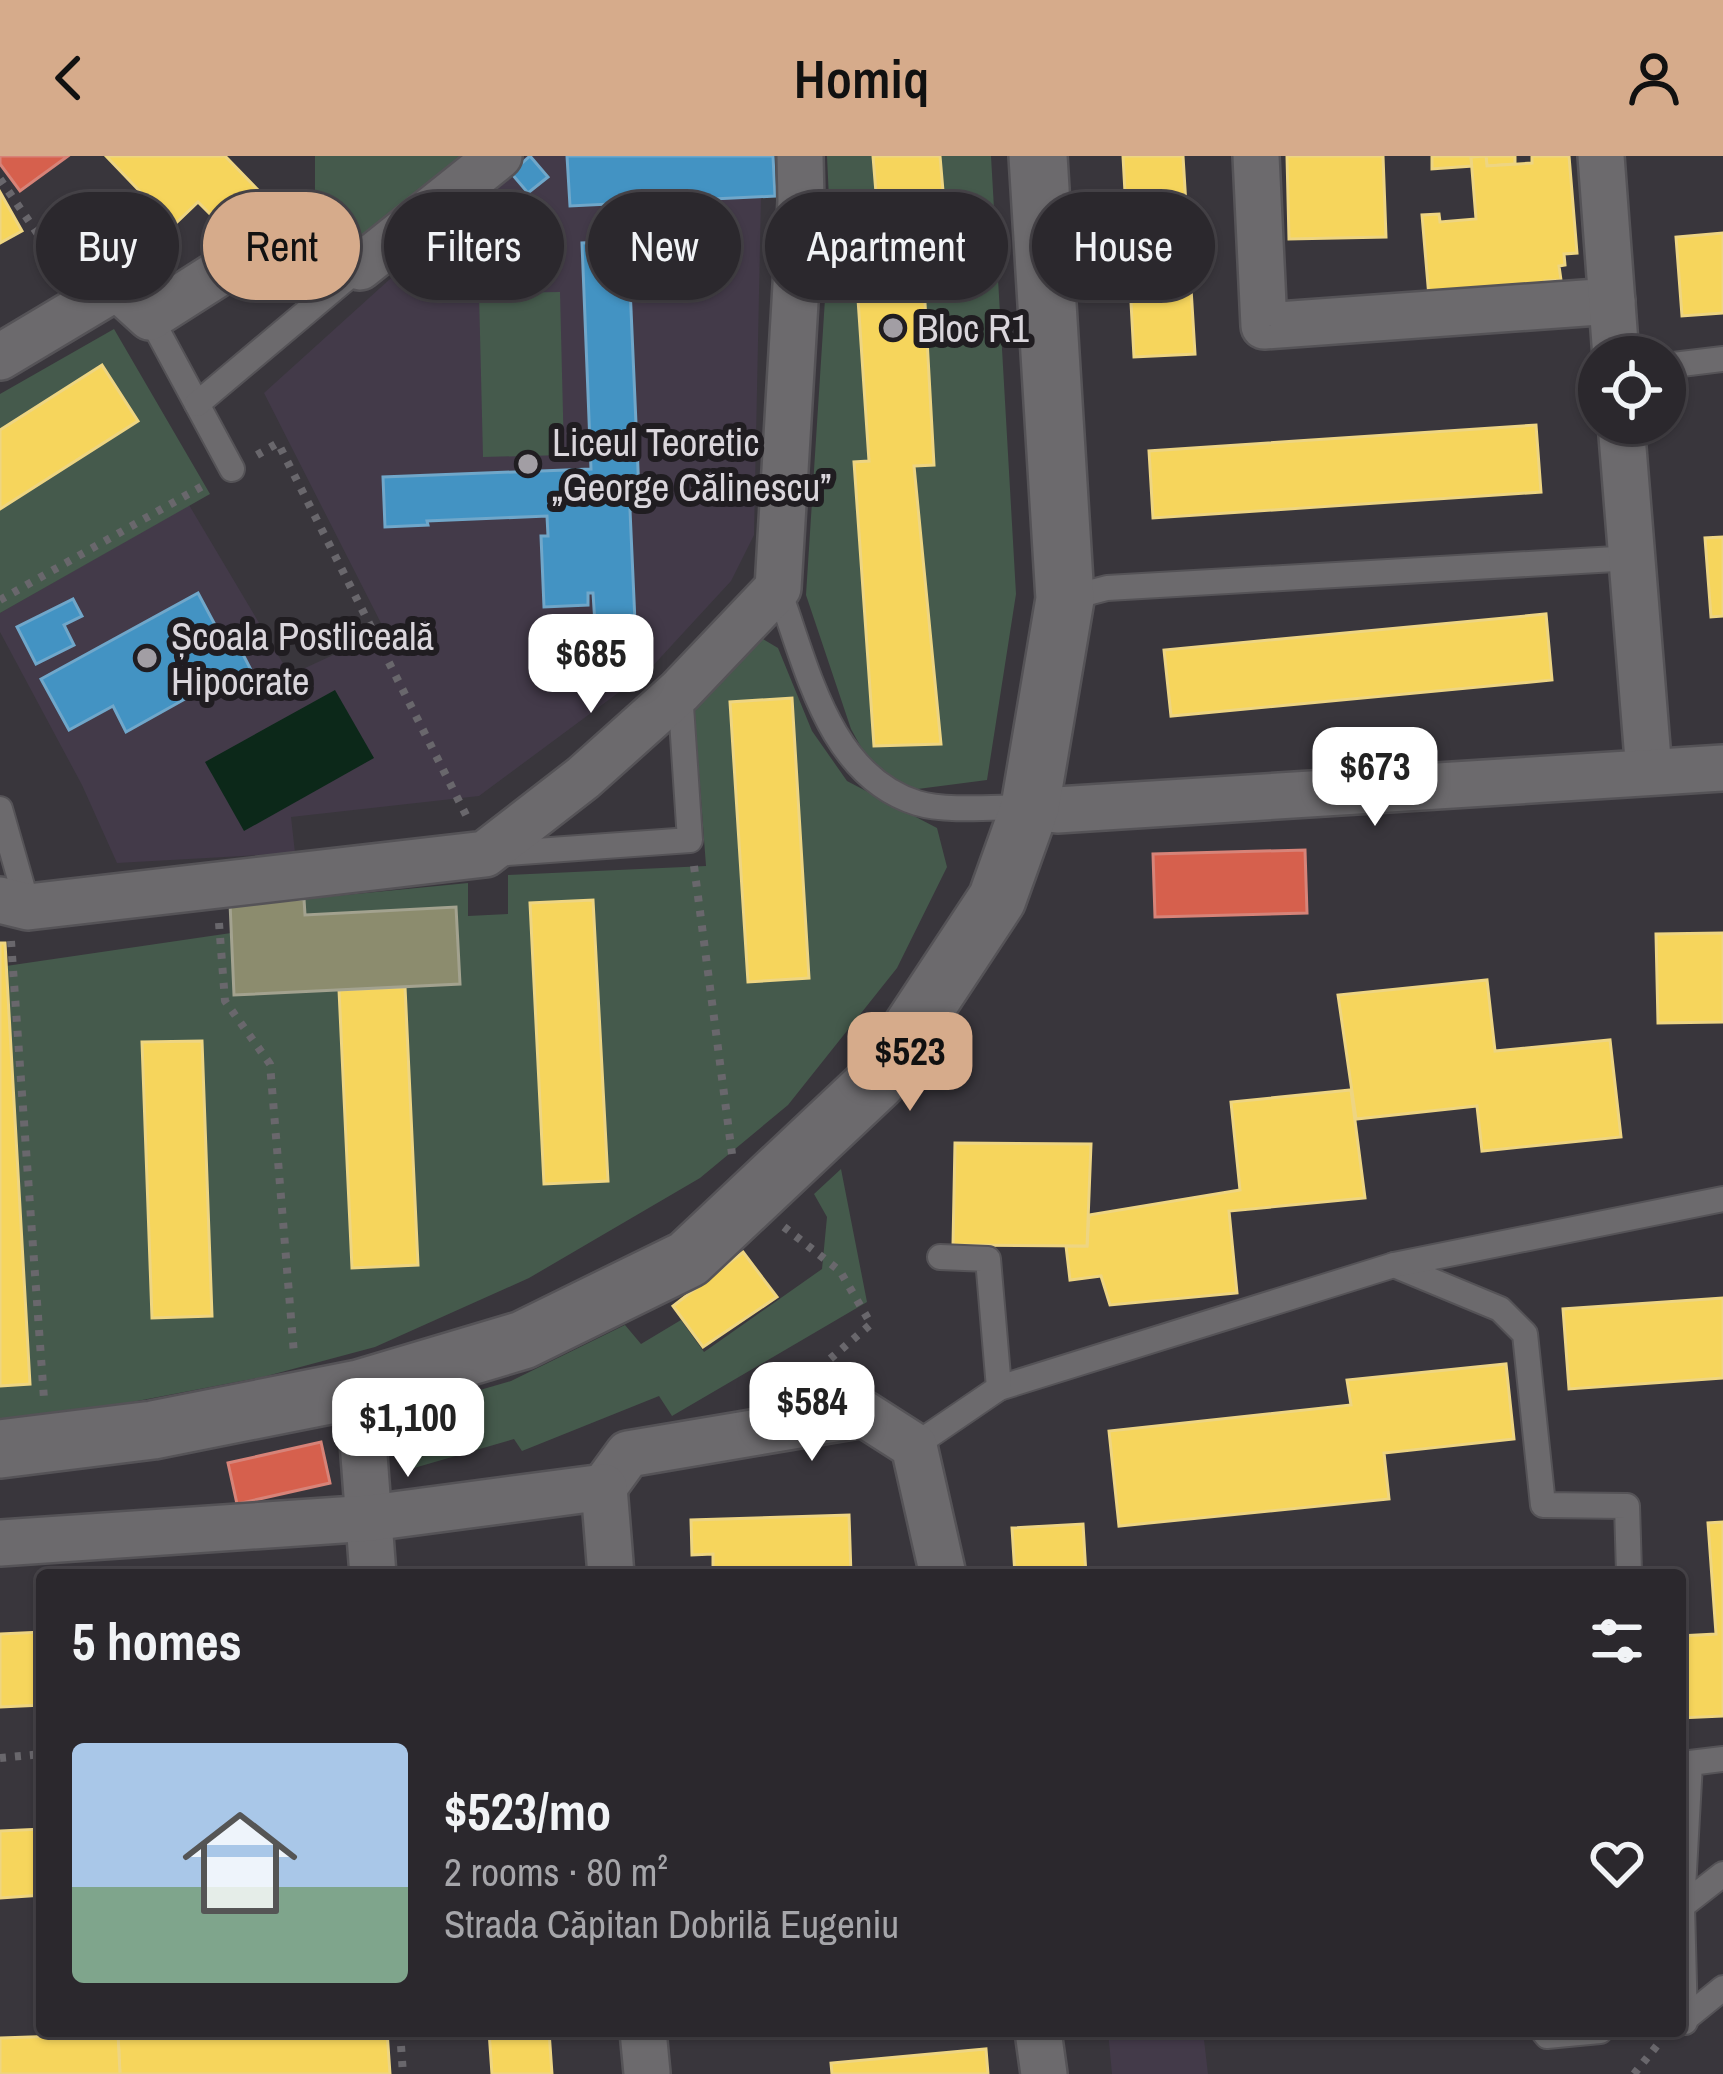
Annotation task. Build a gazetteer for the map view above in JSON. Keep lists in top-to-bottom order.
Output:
{
  "places": ["Bloc R1", "Liceul Teoretic „George Călinescu”", "Școala Postliceală Hipocrate"],
  "page": {
    "header": "Homiq",
    "chip": [
      "Buy",
      "Rent",
      "Filters",
      "New",
      "Apartment",
      "House"
    ],
    "price": [
      "$685",
      "$673",
      "$523",
      "$584",
      "$1,100"
    ],
    "heading": "5 homes",
    "list": [
      {
        "name": "$523/mo",
        "note": "2 rooms · 80 m² · Strada Căpitan Dobrilă Eugeniu"
      }
    ]
  }
}
